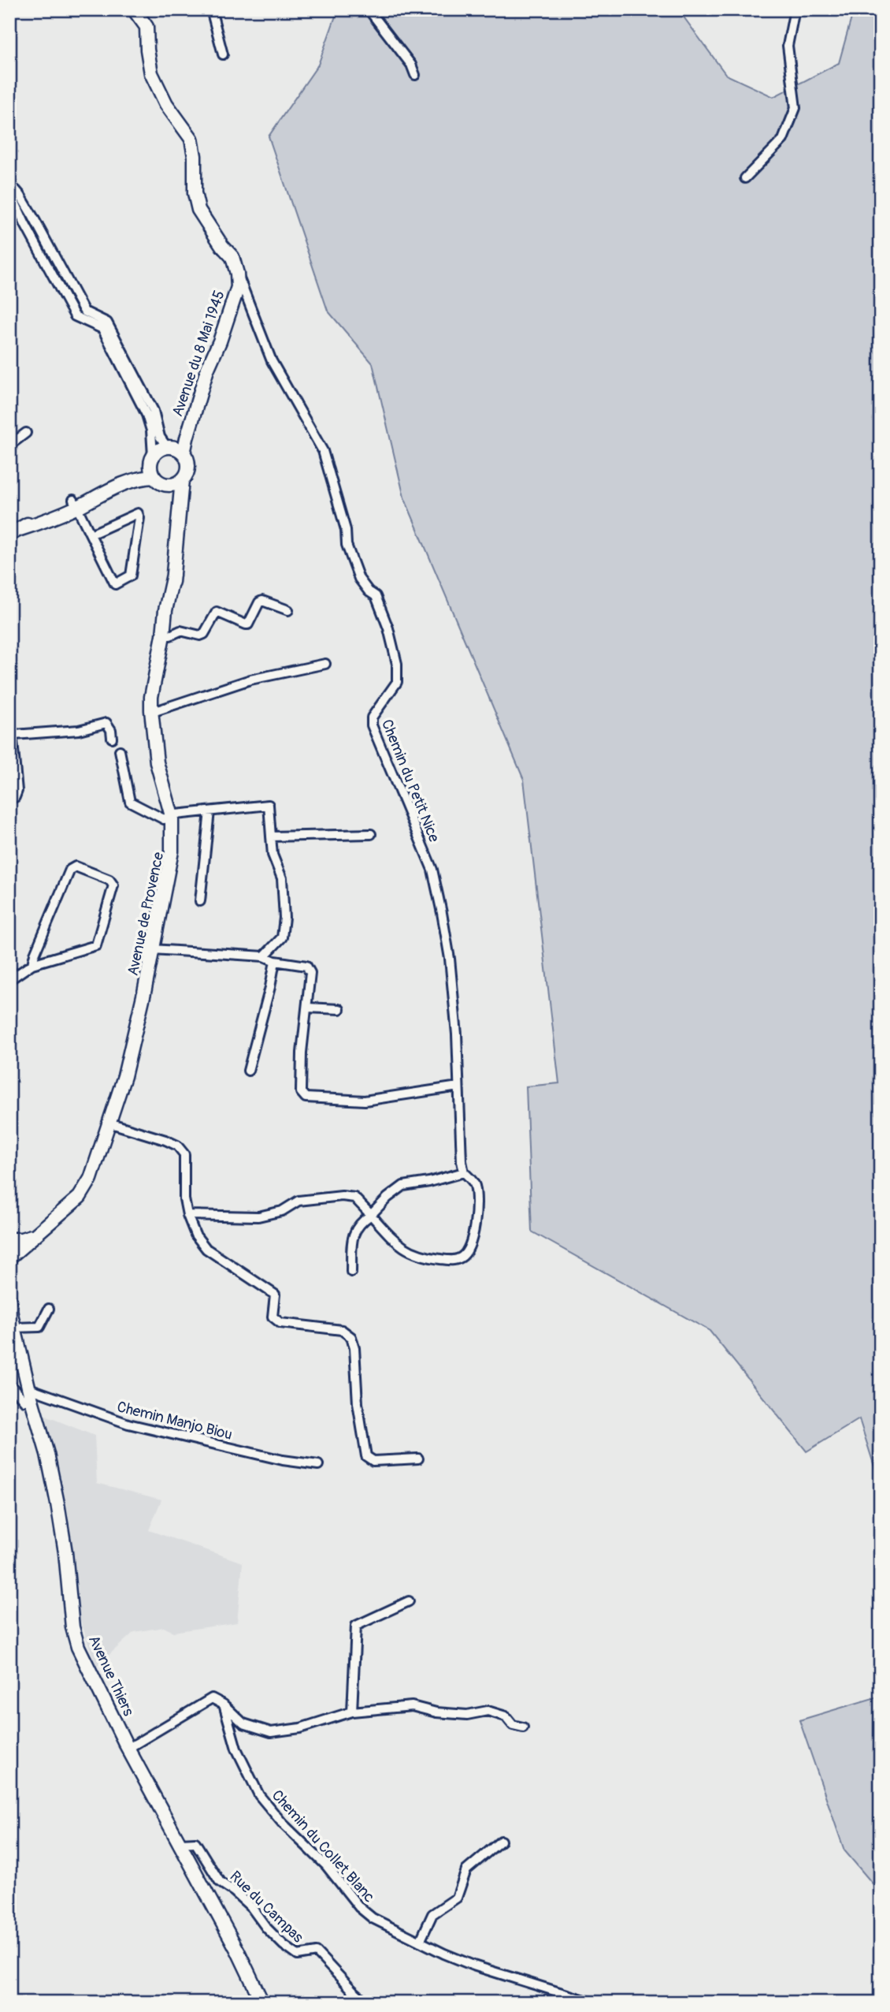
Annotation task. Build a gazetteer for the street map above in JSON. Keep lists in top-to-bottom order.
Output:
{
  "streets": {
    "street": [
      "Avenue du 8 Mai 1945",
      "Chemin du Petit Nice",
      "Avenue de Provence",
      "Chemin Manjo Biou",
      "Avenue Thiers",
      "Chemin du Collet Blanc",
      "Rue du Campas"
    ]
  },
  "crossings": [
    ["Avenue du 8 Mai 1945", "Chemin du Petit Nice"],
    ["Avenue du 8 Mai 1945", "Avenue de Provence"],
    ["Chemin Manjo Biou", "Avenue Thiers"],
    ["Avenue Thiers", "Rue du Campas"]
  ]
}
